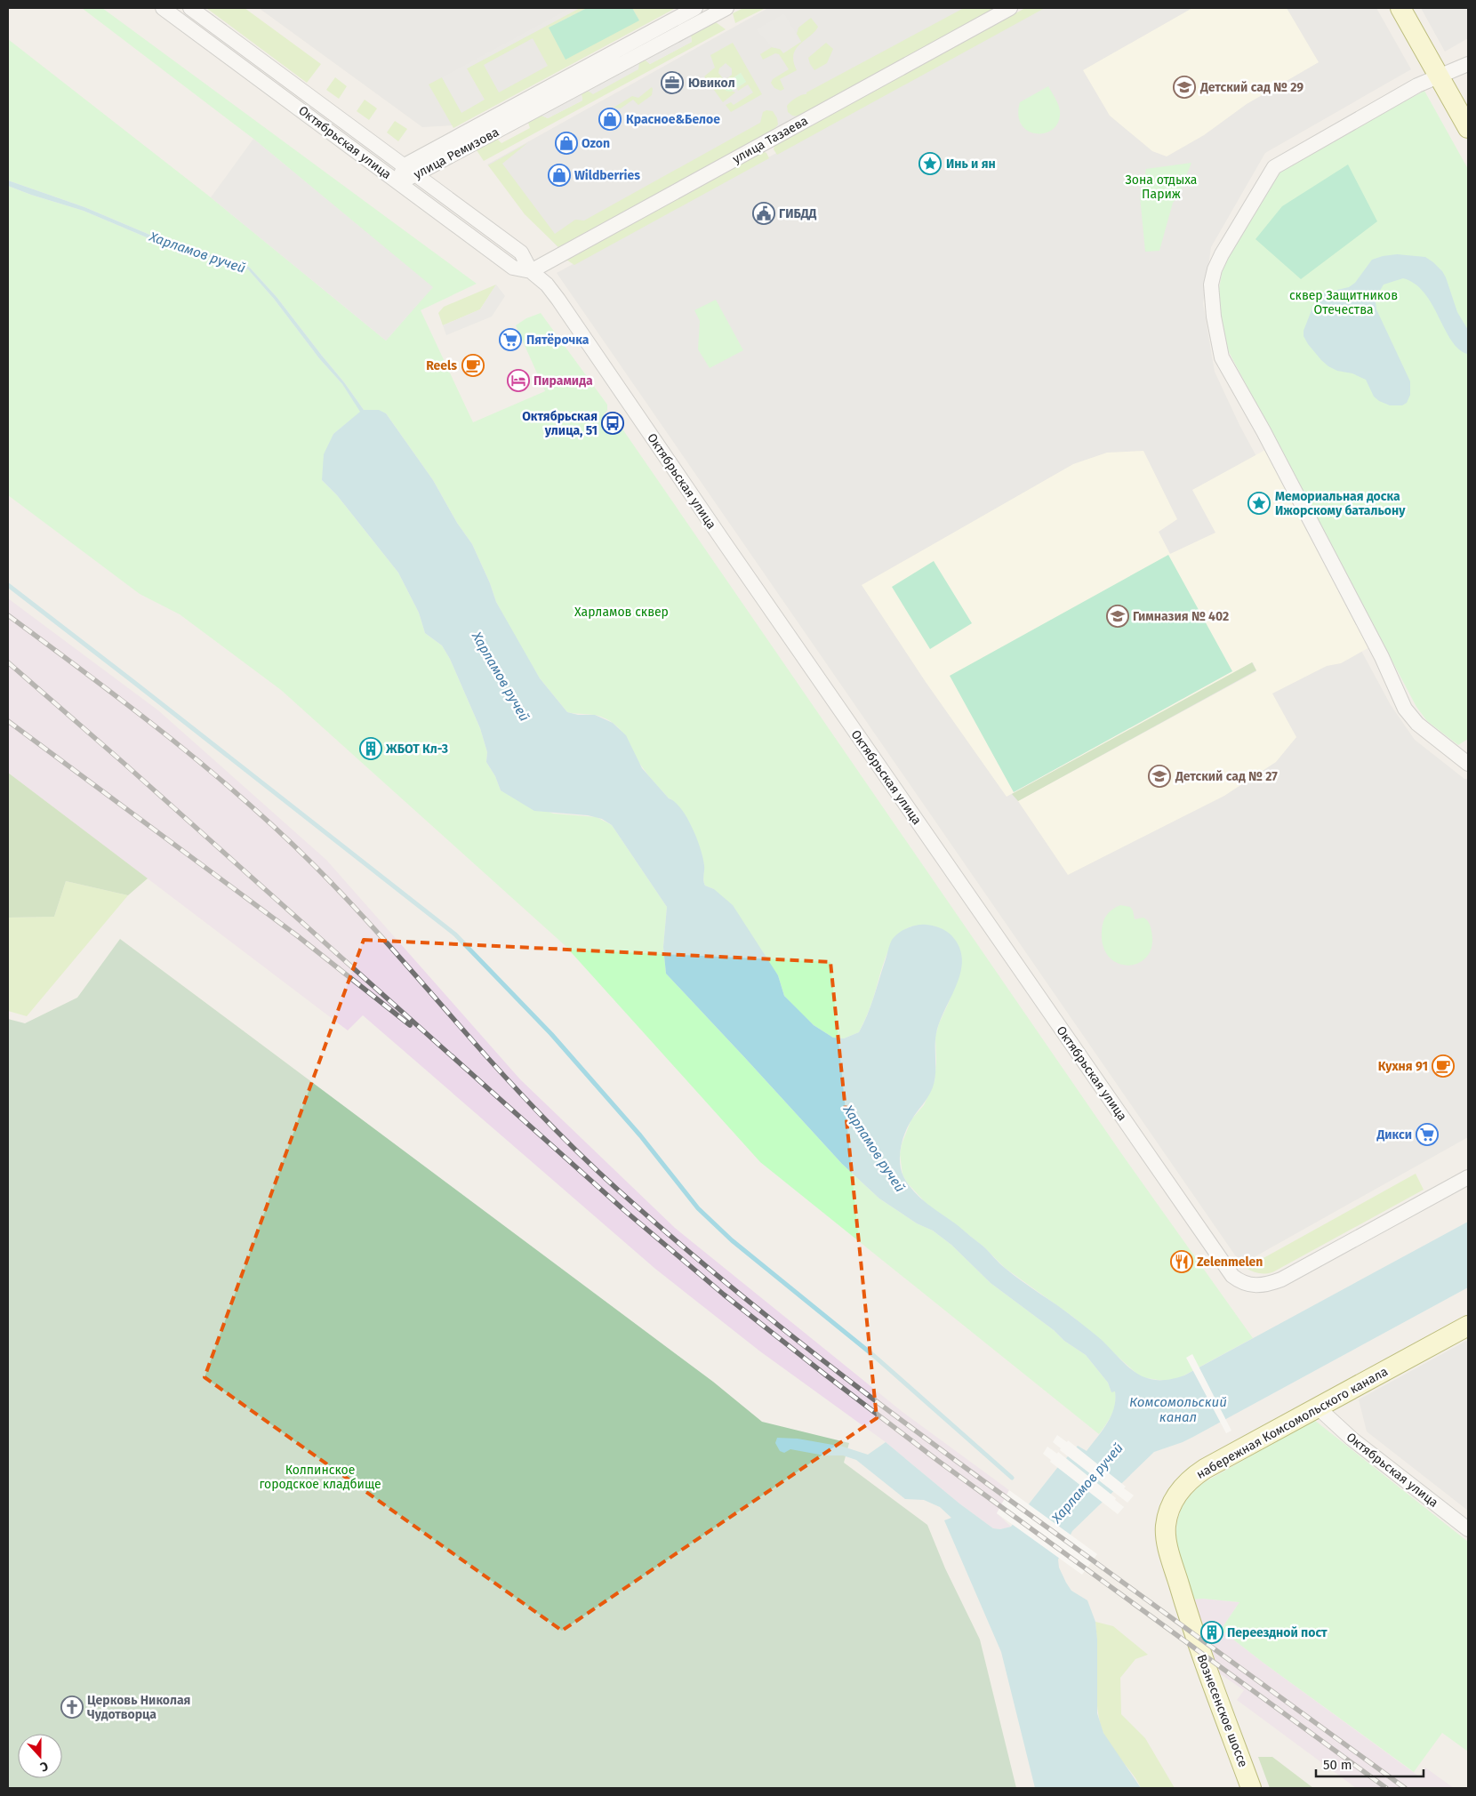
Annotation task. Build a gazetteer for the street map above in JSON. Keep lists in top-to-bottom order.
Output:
{
  "streets": {
    "street": [
      "улица Тазаева",
      "Октябрьская улица",
      "улица Ремизова",
      "набережная Комсомольского канала",
      "Вознесенское шоссе"
    ]
  },
  "crossings": [
    ["улица Тазаева", "Октябрьская улица"],
    ["Октябрьская улица", "улица Ремизова"],
    ["Октябрьская улица", "набережная Комсомольского канала"],
    ["набережная Комсомольского канала", "Вознесенское шоссе"]
  ],
  "water": ["Харламов ручей", "Комсомольский канал"],
  "parks": [
    "Зона отдыха Париж",
    "сквер Защитников Отечества",
    "Харламов сквер",
    "Колпинское городское кладбище"
  ],
  "places": {
    "office": ["Ювикол"],
    "school or university": ["Детский сад № 29", "Гимназия № 402", "Детский сад № 27"],
    "shop": ["Красное&Белое", "Ozon", "Wildberries"],
    "place": ["Инь и ян", "Мемориальная доска Ижорскому батальону"],
    "public building": ["ГИБДД"],
    "supermarket": ["Пятёрочка", "Дикси"],
    "cafe": ["Reels", "Кухня 91"],
    "hotel": ["Пирамида"],
    "bus stop": ["Октябрьская улица, 51"],
    "building": ["ЖБОТ Кл-3", "Переездной пост"],
    "restaurant": ["Zelenmelen"],
    "church": ["Церковь Николая Чудотворца"]
  },
  "scale_bar": "50 m",
  "north": "bottom"
}
